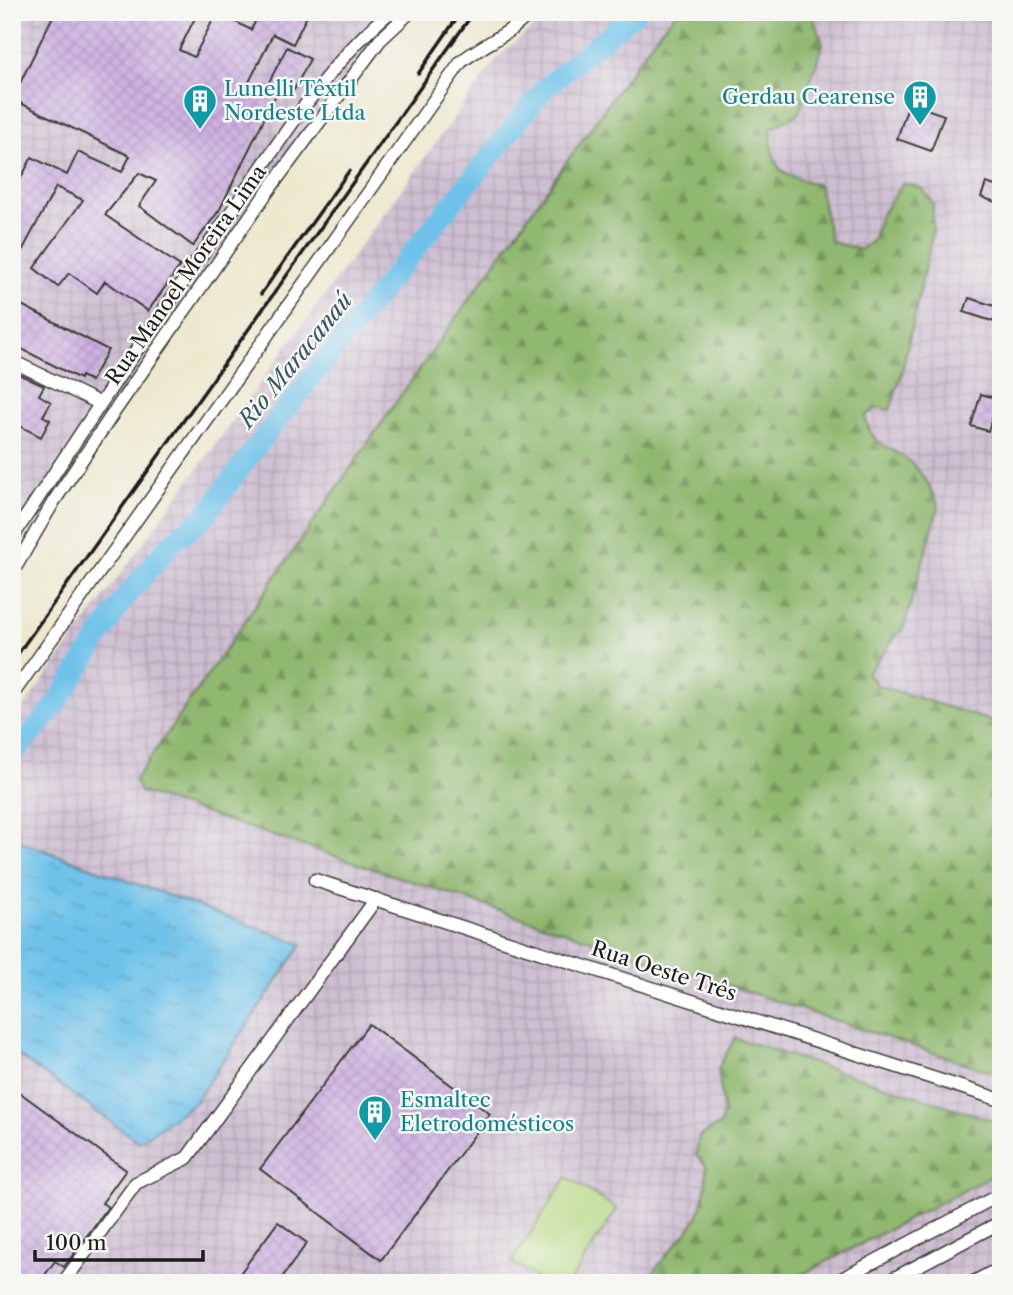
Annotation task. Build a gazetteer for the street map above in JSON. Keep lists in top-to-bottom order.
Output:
{
  "streets": {
    "street": ["Rua Manoel Moreira Lima", "Rua Oeste Três"]
  },
  "water": ["Rio Maracanaú"],
  "places": {
    "building": ["Gerdau Cearense", "Lunelli Têxtil Nordeste Ltda", "Esmaltec Eletrodomésticos"]
  },
  "scale_bar": "100 m"
}
